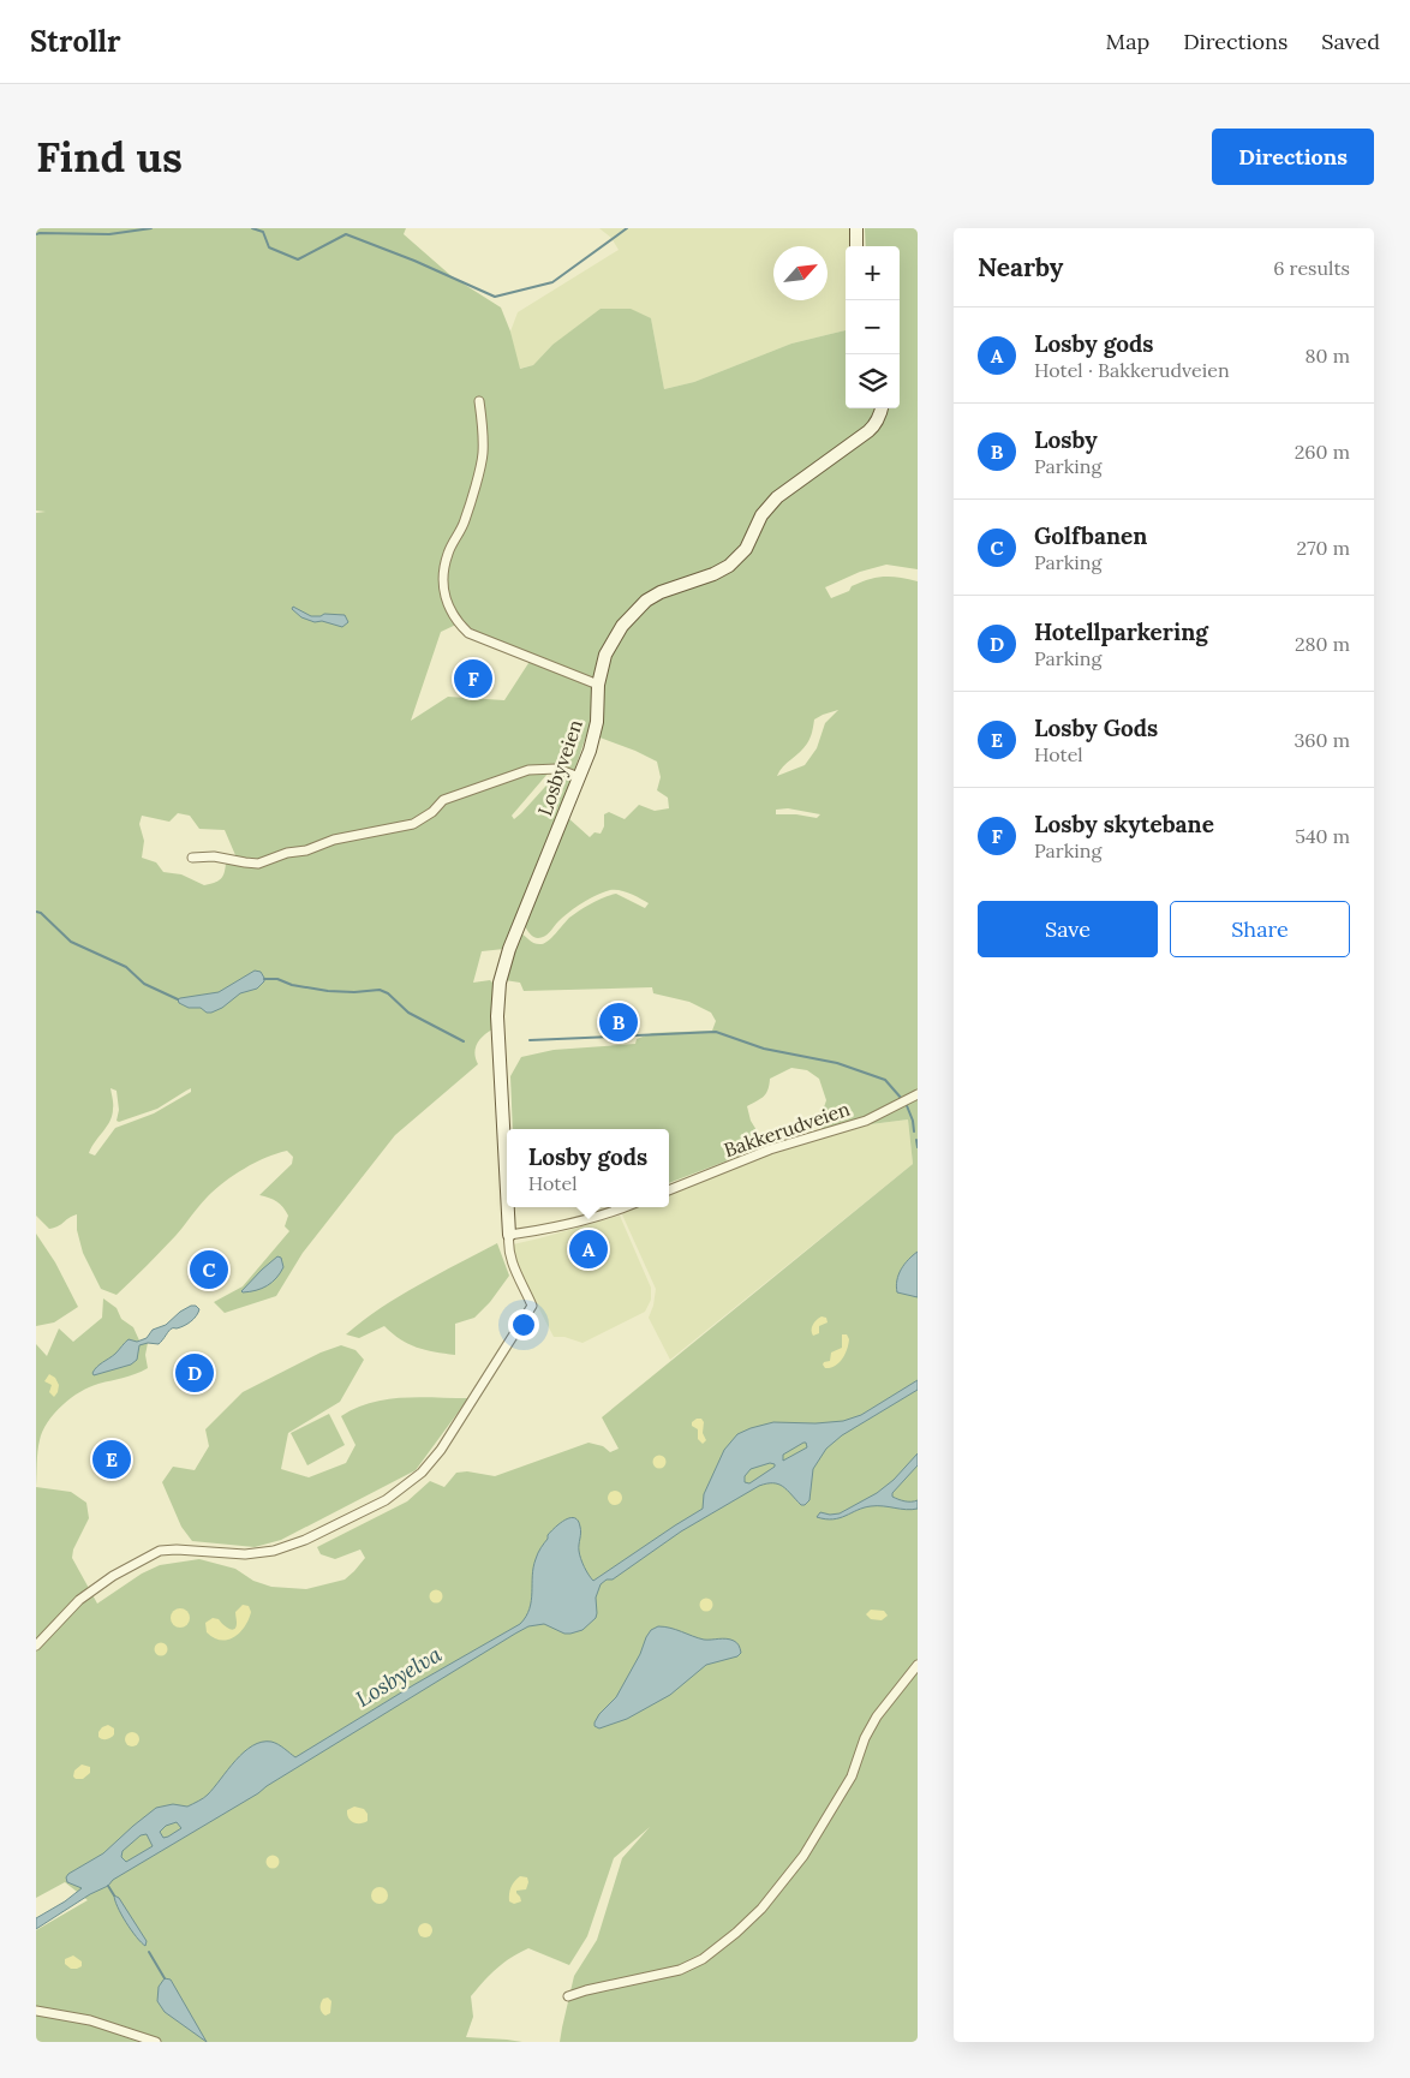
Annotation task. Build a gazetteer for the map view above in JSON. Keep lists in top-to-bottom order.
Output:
{
  "streets": {
    "main road": ["Losbyveien"],
    "street": ["Bakkerudveien"]
  },
  "water": ["Losbyelva"],
  "north": "top right",
  "page": {
    "header": "Strollr",
    "nav": ["Map", "Directions", "Saved"],
    "buttons": [
      "Directions",
      ["Save", "Share"]
    ],
    "title": "Find us",
    "heading": ["Nearby", "6 results"],
    "map_buttons": ["+", "−"],
    "list": [
      {
        "mark": "A",
        "name": "Losby gods",
        "note": "Hotel · Bakkerudveien",
        "value": "80 m"
      },
      {
        "mark": "B",
        "name": "Losby",
        "note": "Parking",
        "value": "260 m"
      },
      {
        "mark": "C",
        "name": "Golfbanen",
        "note": "Parking",
        "value": "270 m"
      },
      {
        "mark": "D",
        "name": "Hotellparkering",
        "note": "Parking",
        "value": "280 m"
      },
      {
        "mark": "E",
        "name": "Losby Gods",
        "note": "Hotel",
        "value": "360 m"
      },
      {
        "mark": "F",
        "name": "Losby skytebane",
        "note": "Parking",
        "value": "540 m"
      }
    ],
    "pins": [
      "F",
      "B",
      "A",
      "C",
      "D",
      "E"
    ],
    "popup": ["Losby gods", "Hotel"]
  }
}
